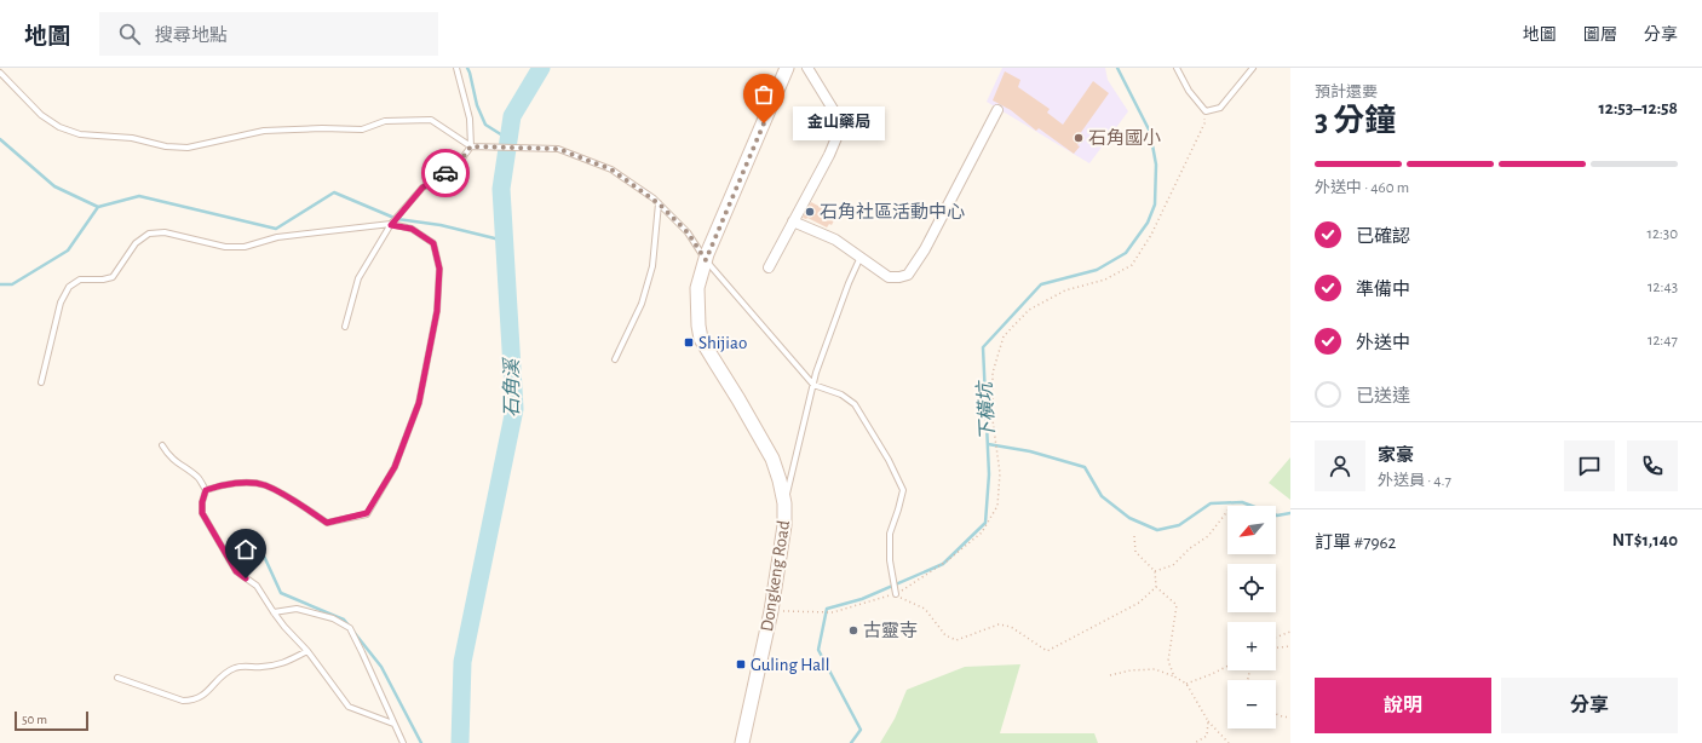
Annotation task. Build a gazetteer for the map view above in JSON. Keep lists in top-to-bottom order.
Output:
{
  "streets": {
    "street": ["Dongkeng Road"]
  },
  "water": ["石角溪", "下橫坑"],
  "places": {
    "other": [
      "金山藥局",
      "石角國小",
      "石角社區活動中心",
      "古靈寺"
    ],
    "transit": ["Shijiao", "Guling Hall"]
  },
  "scale_bar": "50 m",
  "north": "bottom left",
  "page": {
    "header": "地圖",
    "search": "搜尋地點",
    "nav": ["地圖", "圖層", "分享"],
    "heading": ["3 分鐘", "預計還要", "12:53–12:58"],
    "panel": [
      "家豪",
      "外送員 · 4.7",
      "訂單 #7962",
      "NT$1,140"
    ],
    "bubble": "金山藥局",
    "bar": "外送中 · 460 m",
    "list": [
      ["已確認", "12:30"],
      ["準備中", "12:43"],
      ["外送中", "12:47"],
      "已送達"
    ],
    "map_buttons": ["+", "−"],
    "buttons": ["說明", "分享"],
    "scale": "50 m"
  }
}
